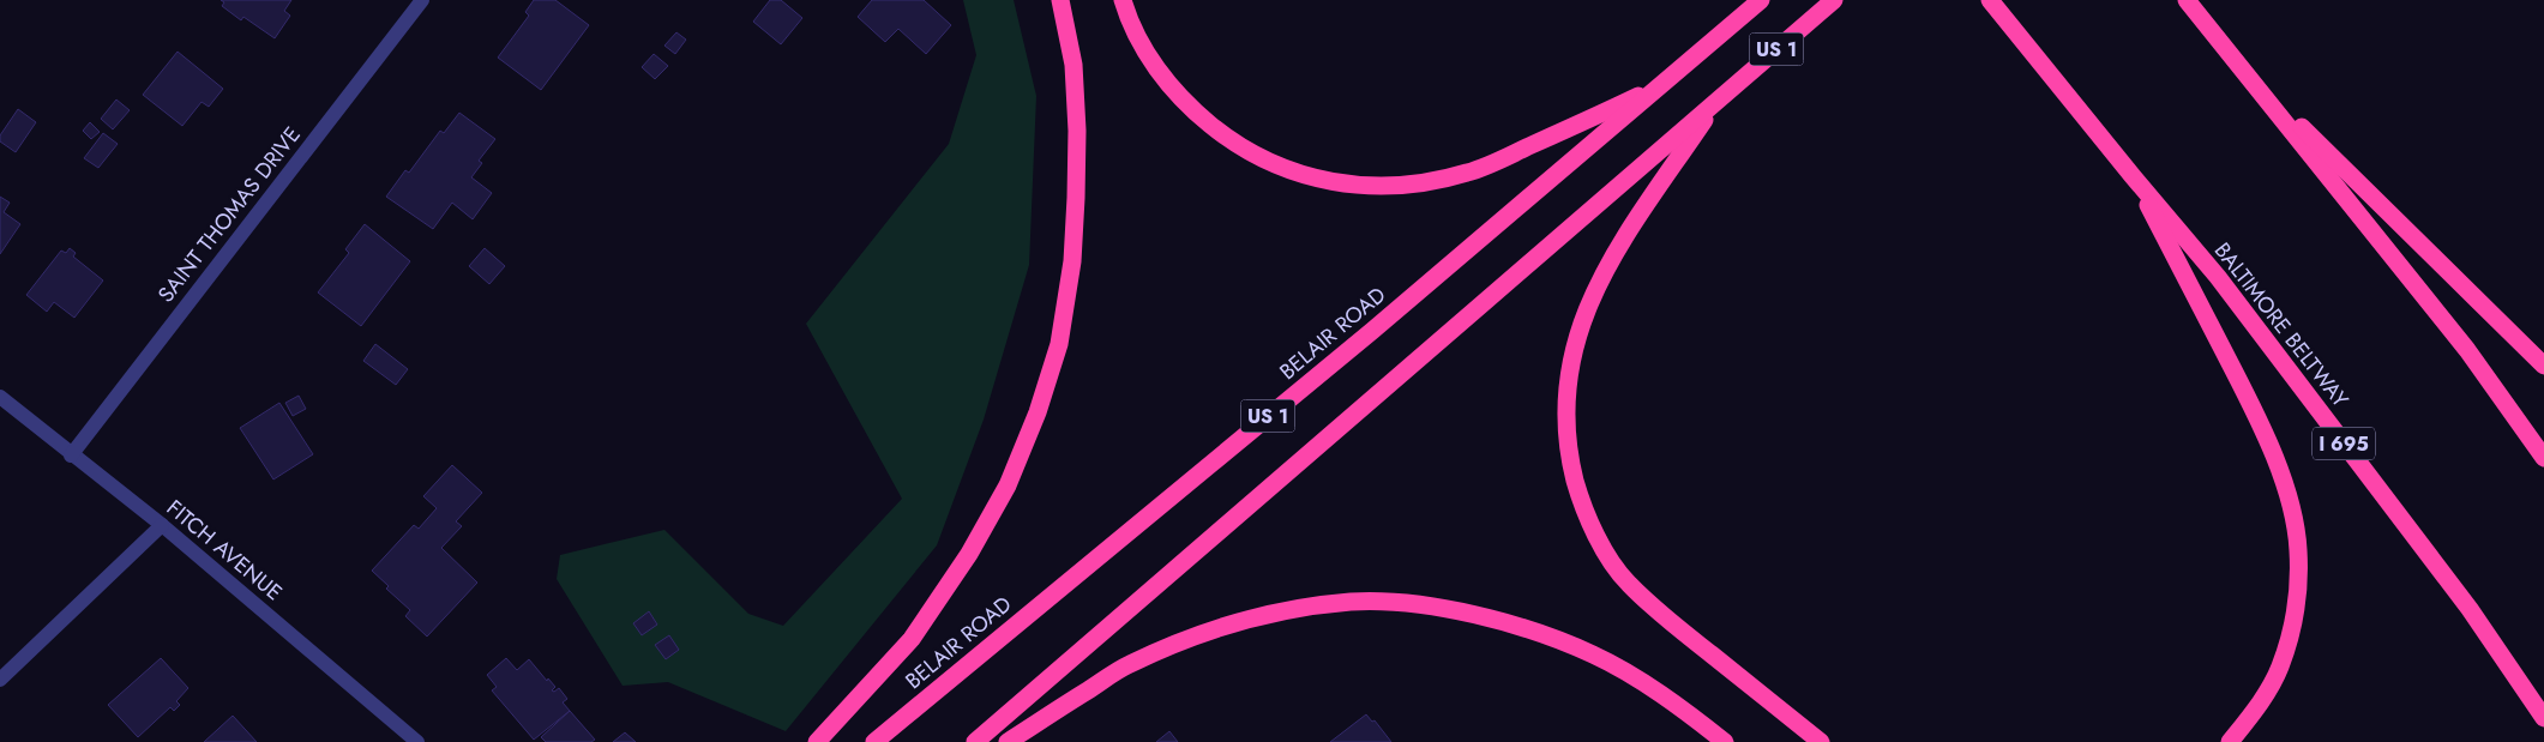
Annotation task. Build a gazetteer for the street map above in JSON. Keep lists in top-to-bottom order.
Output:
{
  "streets": {
    "highway": [
      "US 1",
      "BALTIMORE BELTWAY",
      "BELAIR ROAD",
      "I 695"
    ],
    "street": ["SAINT THOMAS DRIVE", "FITCH AVENUE"]
  },
  "crossings": [
    ["SAINT THOMAS DRIVE", "FITCH AVENUE"]
  ]
}
